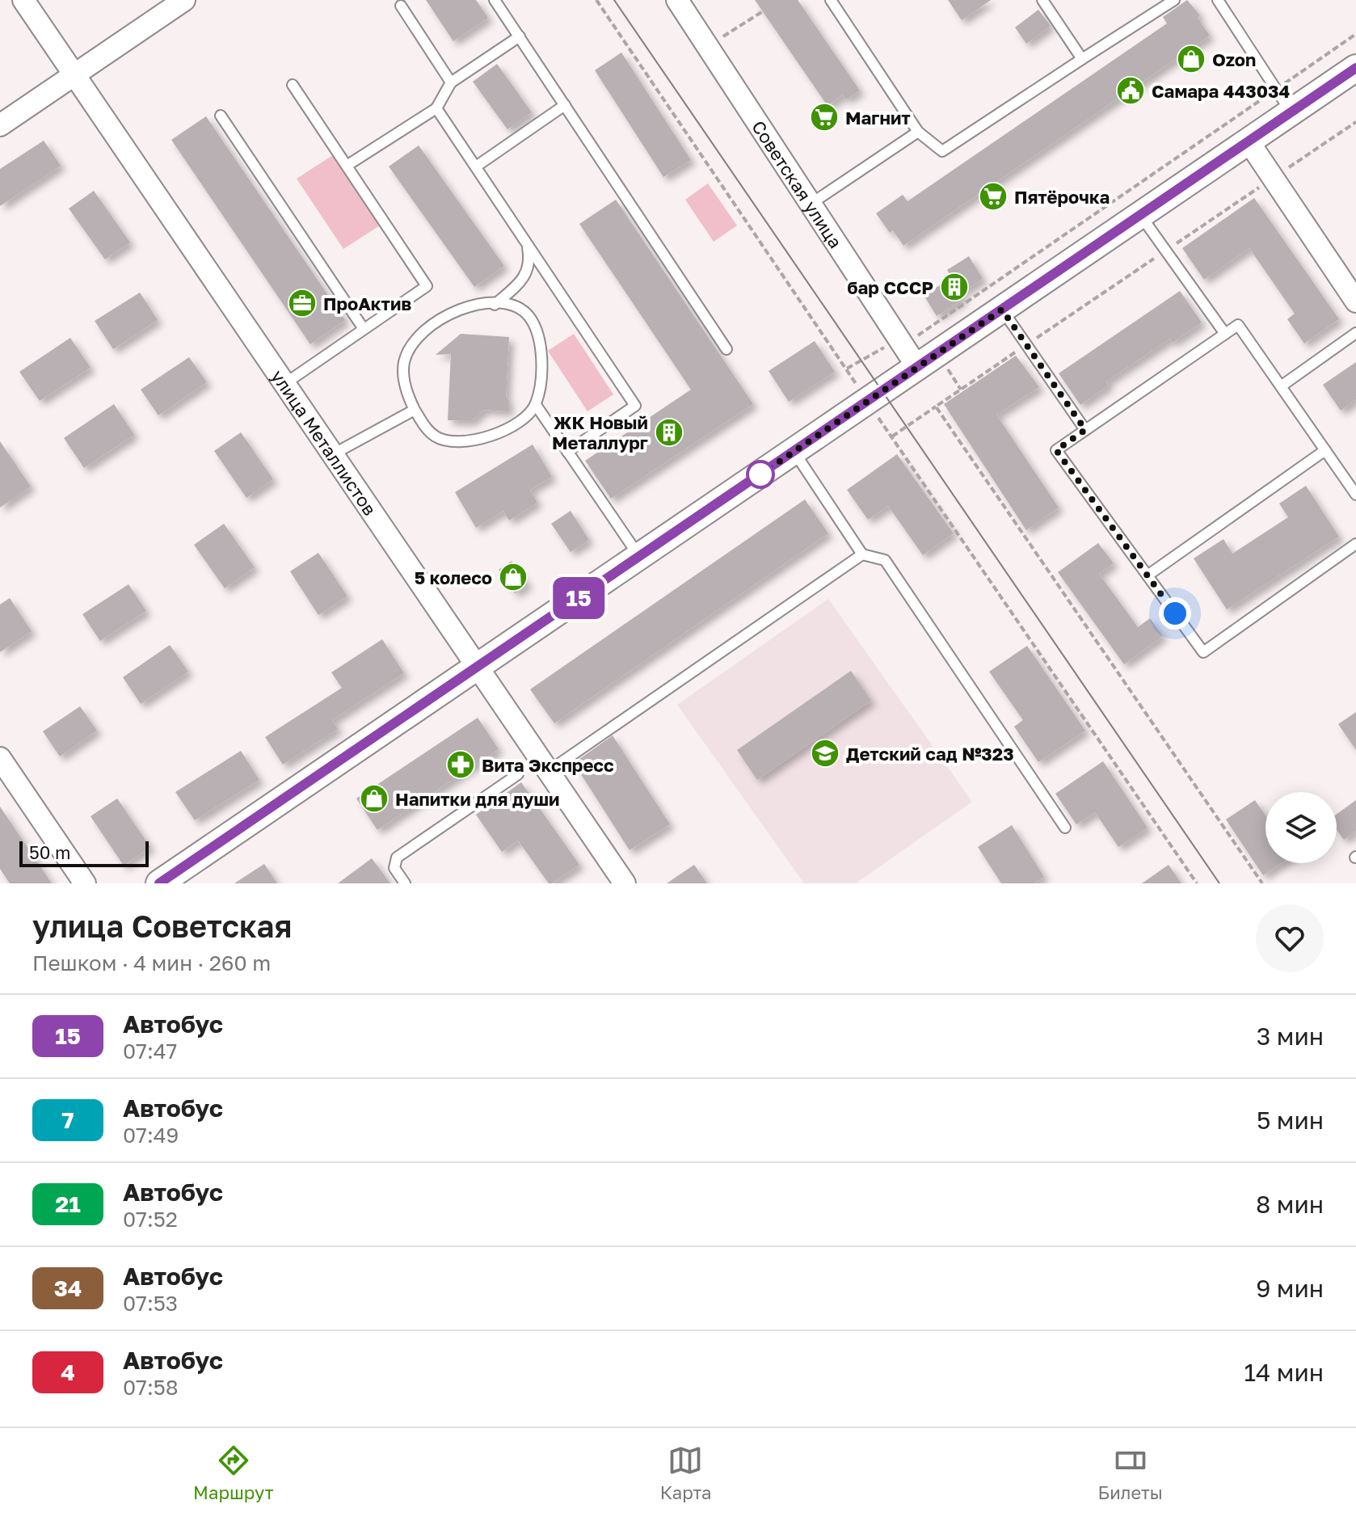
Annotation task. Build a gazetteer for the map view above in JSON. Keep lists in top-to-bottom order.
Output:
{
  "streets": {
    "street": ["Советская улица", "улица Металлистов"]
  },
  "places": {
    "shop": ["Ozon", "5 колесо", "Напитки для души"],
    "public building": ["Самара 443034"],
    "supermarket": ["Магнит", "Пятёрочка"],
    "building": ["бар СССР", "ЖК Новый Металлург"],
    "office": ["ПроАктив"],
    "school or university": ["Детский сад №323"],
    "pharmacy": ["Вита Экспресс"]
  },
  "lines": ["bus line 15"],
  "scale_bar": "50 m",
  "page": {
    "on_map": "15",
    "scale": "50 m",
    "heading": ["улица Советская", "Пешком · 4 мин · 260 m"],
    "list": [
      {
        "mark": "15",
        "name": "Автобус",
        "note": "07:47",
        "value": "3 мин"
      },
      {
        "mark": "7",
        "name": "Автобус",
        "note": "07:49",
        "value": "5 мин"
      },
      {
        "mark": "21",
        "name": "Автобус",
        "note": "07:52",
        "value": "8 мин"
      },
      {
        "mark": "34",
        "name": "Автобус",
        "note": "07:53",
        "value": "9 мин"
      },
      {
        "mark": "4",
        "name": "Автобус",
        "note": "07:58",
        "value": "14 мин"
      }
    ],
    "tabs": ["Маршрут", "Карта", "Билеты"]
  }
}
